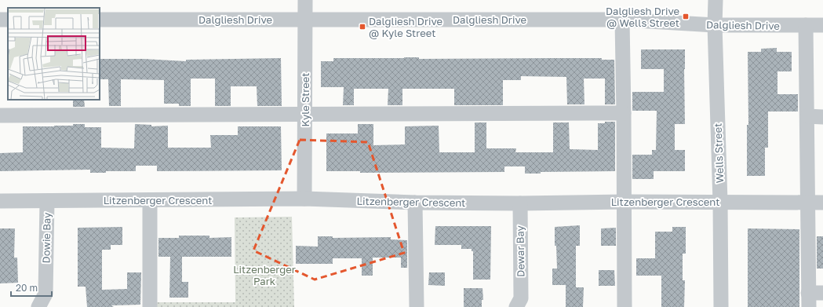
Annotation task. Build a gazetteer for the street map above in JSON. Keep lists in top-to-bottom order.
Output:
{
  "streets": {
    "street": [
      "Dalgliesh Drive",
      "Kyle Street",
      "Wells Street",
      "Litzenberger Crescent",
      "Dowie Bay",
      "Dewar Bay"
    ]
  },
  "crossings": [
    ["Dalgliesh Drive", "Kyle Street"],
    ["Dalgliesh Drive", "Wells Street"],
    ["Kyle Street", "Litzenberger Crescent"],
    ["Wells Street", "Litzenberger Crescent"],
    ["Litzenberger Crescent", "Dowie Bay"],
    ["Litzenberger Crescent", "Dewar Bay"]
  ],
  "parks": ["Litzenberger Park"],
  "places": {
    "transit": ["Dalgliesh Drive @ Wells Street", "Dalgliesh Drive @ Kyle Street"]
  },
  "scale_bar": "20 m"
}
